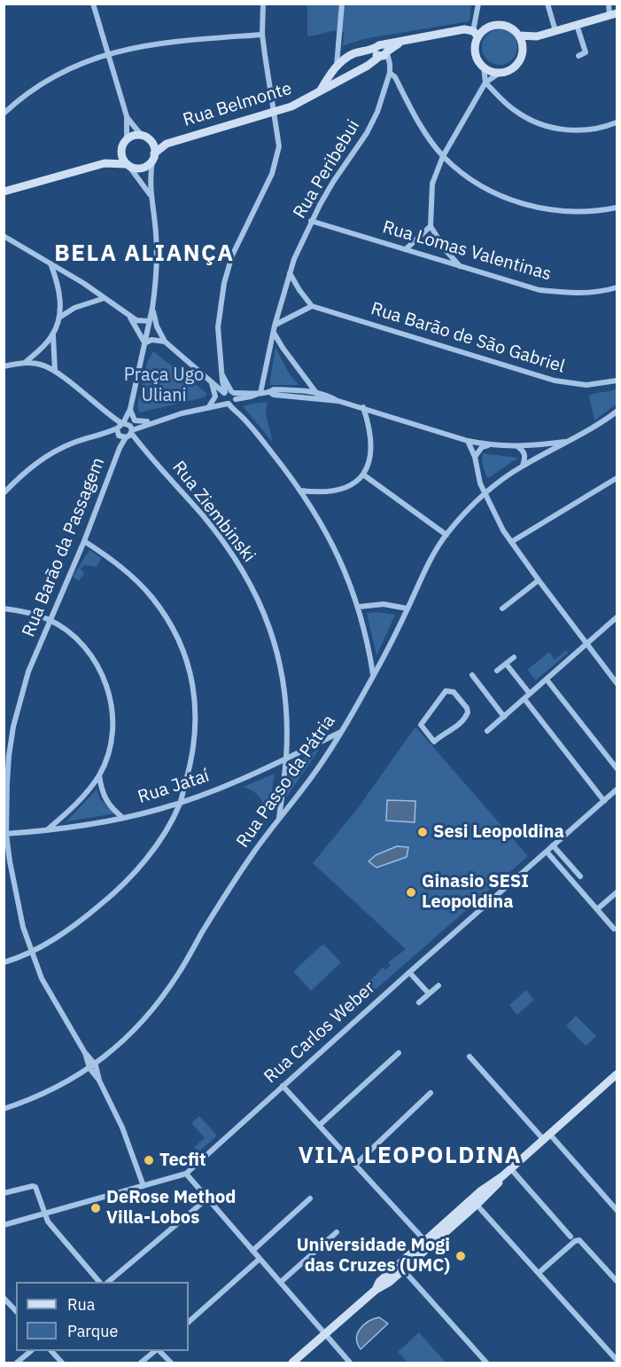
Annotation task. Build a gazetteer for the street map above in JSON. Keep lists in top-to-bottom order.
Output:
{
  "streets": {
    "main road": ["Rua Belmonte"],
    "street": [
      "Rua Peribebui",
      "Rua Lomas Valentinas",
      "Rua Barão de São Gabriel",
      "Rua Ziembinski",
      "Rua Barão da Passagem",
      "Rua Passo da Pátria",
      "Rua Jataí",
      "Rua Carlos Weber"
    ]
  },
  "crossings": [
    ["Rua Belmonte", "Rua Barão da Passagem"],
    ["Rua Peribebui", "Rua Lomas Valentinas"],
    ["Rua Ziembinski", "Rua Barão da Passagem"],
    ["Rua Ziembinski", "Rua Passo da Pátria"],
    ["Rua Ziembinski", "Rua Jataí"],
    ["Rua Barão da Passagem", "Rua Passo da Pátria"],
    ["Rua Barão da Passagem", "Rua Jataí"],
    ["Rua Barão da Passagem", "Rua Carlos Weber"],
    ["Rua Passo da Pátria", "Rua Jataí"]
  ],
  "districts": ["BELA ALIANÇA", "VILA LEOPOLDINA"],
  "parks": ["Praça Ugo Uliani"],
  "places": [
    "Sesi Leopoldina",
    "Ginasio SESI Leopoldina",
    "Tecfit",
    "DeRose Method Villa-Lobos",
    "Universidade Mogi das Cruzes (UMC)"
  ],
  "legend": ["Rua", "Parque"]
}
